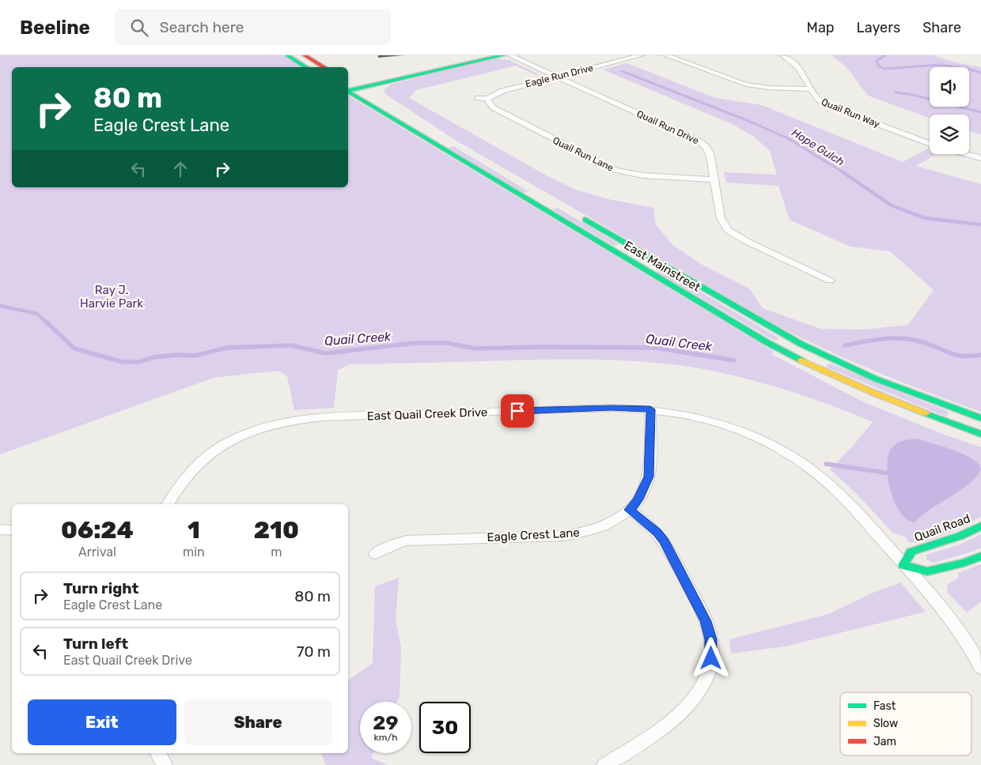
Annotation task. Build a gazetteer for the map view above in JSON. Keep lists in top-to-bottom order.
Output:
{
  "streets": {
    "main road": ["East Mainstreet", "Quail Road"],
    "street": [
      "Eagle Run Drive",
      "Quail Run Way",
      "Quail Run Drive",
      "Quail Run Lane",
      "East Quail Creek Drive",
      "Eagle Crest Lane"
    ]
  },
  "crossings": [
    ["Eagle Run Drive", "Quail Run Drive"],
    ["Eagle Run Drive", "Quail Run Lane"],
    ["Quail Run Drive", "Quail Run Lane"],
    ["East Quail Creek Drive", "Quail Road"],
    ["East Quail Creek Drive", "Eagle Crest Lane"]
  ],
  "water": ["Hope Gulch", "Quail Creek"],
  "parks": ["Ray J. Harvie Park"],
  "legend": ["Fast", "Slow", "Jam"],
  "page": {
    "header": "Beeline",
    "search": "Search here",
    "nav": ["Map", "Layers", "Share"],
    "turn": ["80 m", "Eagle Crest Lane"],
    "eta": [
      "06:24",
      "Arrival",
      "1",
      "min",
      "210",
      "m"
    ],
    "list": [
      {
        "name": "Turn right",
        "note": "Eagle Crest Lane",
        "value": "80 m"
      },
      {
        "name": "Turn left",
        "note": "East Quail Creek Drive",
        "value": "70 m"
      }
    ],
    "buttons": ["Exit", "Share"],
    "speed": "29 km/h",
    "limit": "30"
  }
}
